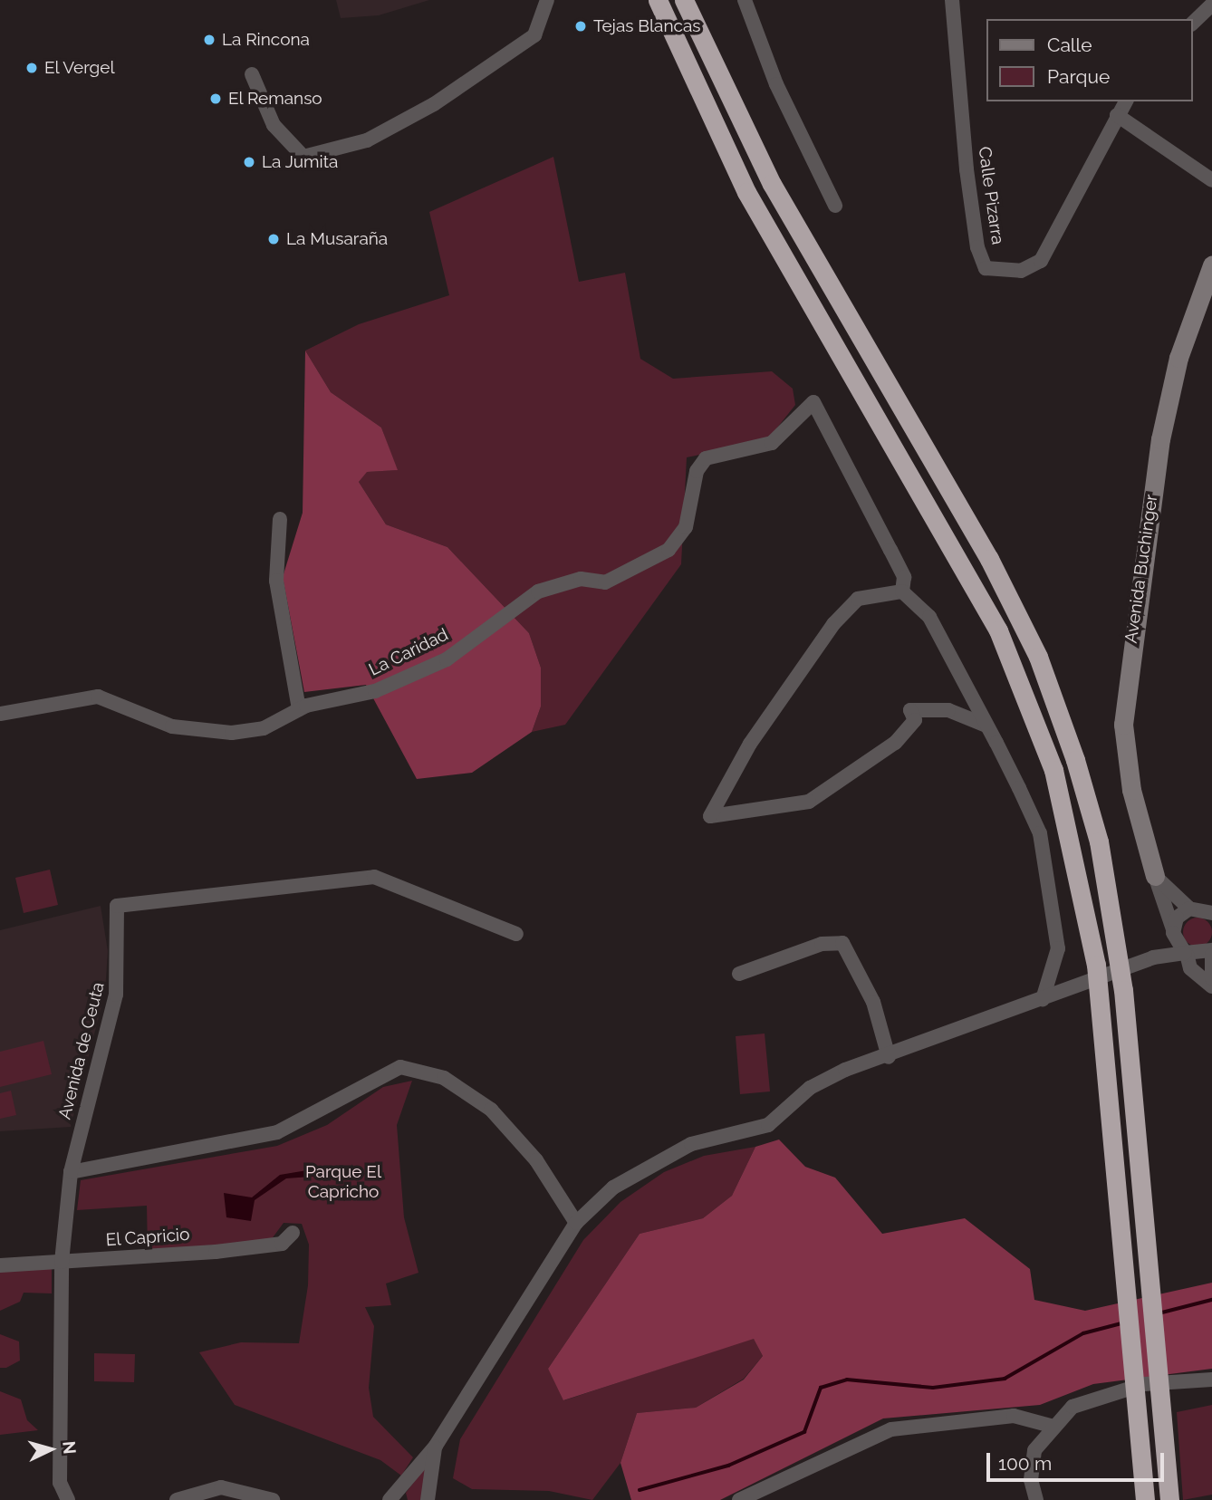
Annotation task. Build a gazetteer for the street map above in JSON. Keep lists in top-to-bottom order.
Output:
{
  "streets": {
    "street": [
      "Calle Pizarra",
      "Avenida Buchinger",
      "La Caridad",
      "Avenida de Ceuta",
      "El Capricio"
    ]
  },
  "crossings": [
    ["Avenida de Ceuta", "El Capricio"]
  ],
  "parks": ["Parque El Capricho"],
  "places": [
    "Tejas Blancas",
    "La Rincona",
    "El Vergel",
    "El Remanso",
    "La Jumita",
    "La Musaraña"
  ],
  "legend": ["Calle", "Parque"],
  "scale_bar": "100 m",
  "north": "right"
}
